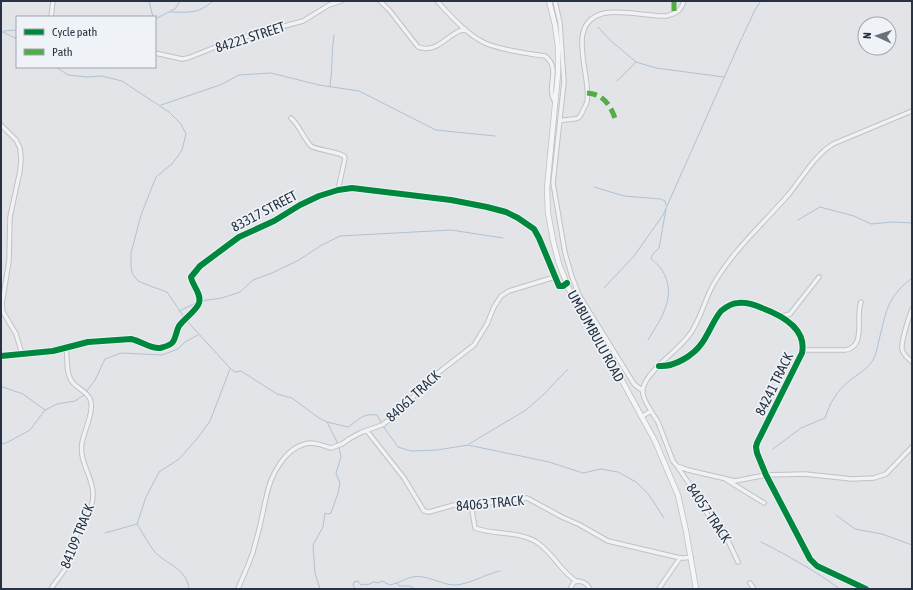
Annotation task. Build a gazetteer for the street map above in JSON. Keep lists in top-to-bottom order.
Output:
{
  "streets": {
    "main road": ["UMBUMBULU ROAD"],
    "street": [
      "84221 STREET",
      "83317 STREET",
      "84241 TRACK",
      "84061 TRACK",
      "84063 TRACK",
      "84057 TRACK",
      "84109 TRACK"
    ]
  },
  "crossings": [
    ["83317 STREET", "84061 TRACK"],
    ["83317 STREET", "84109 TRACK"],
    ["UMBUMBULU ROAD", "84063 TRACK"],
    ["84061 TRACK", "84063 TRACK"]
  ],
  "legend": ["Cycle path", "Path"],
  "north": "left"
}
